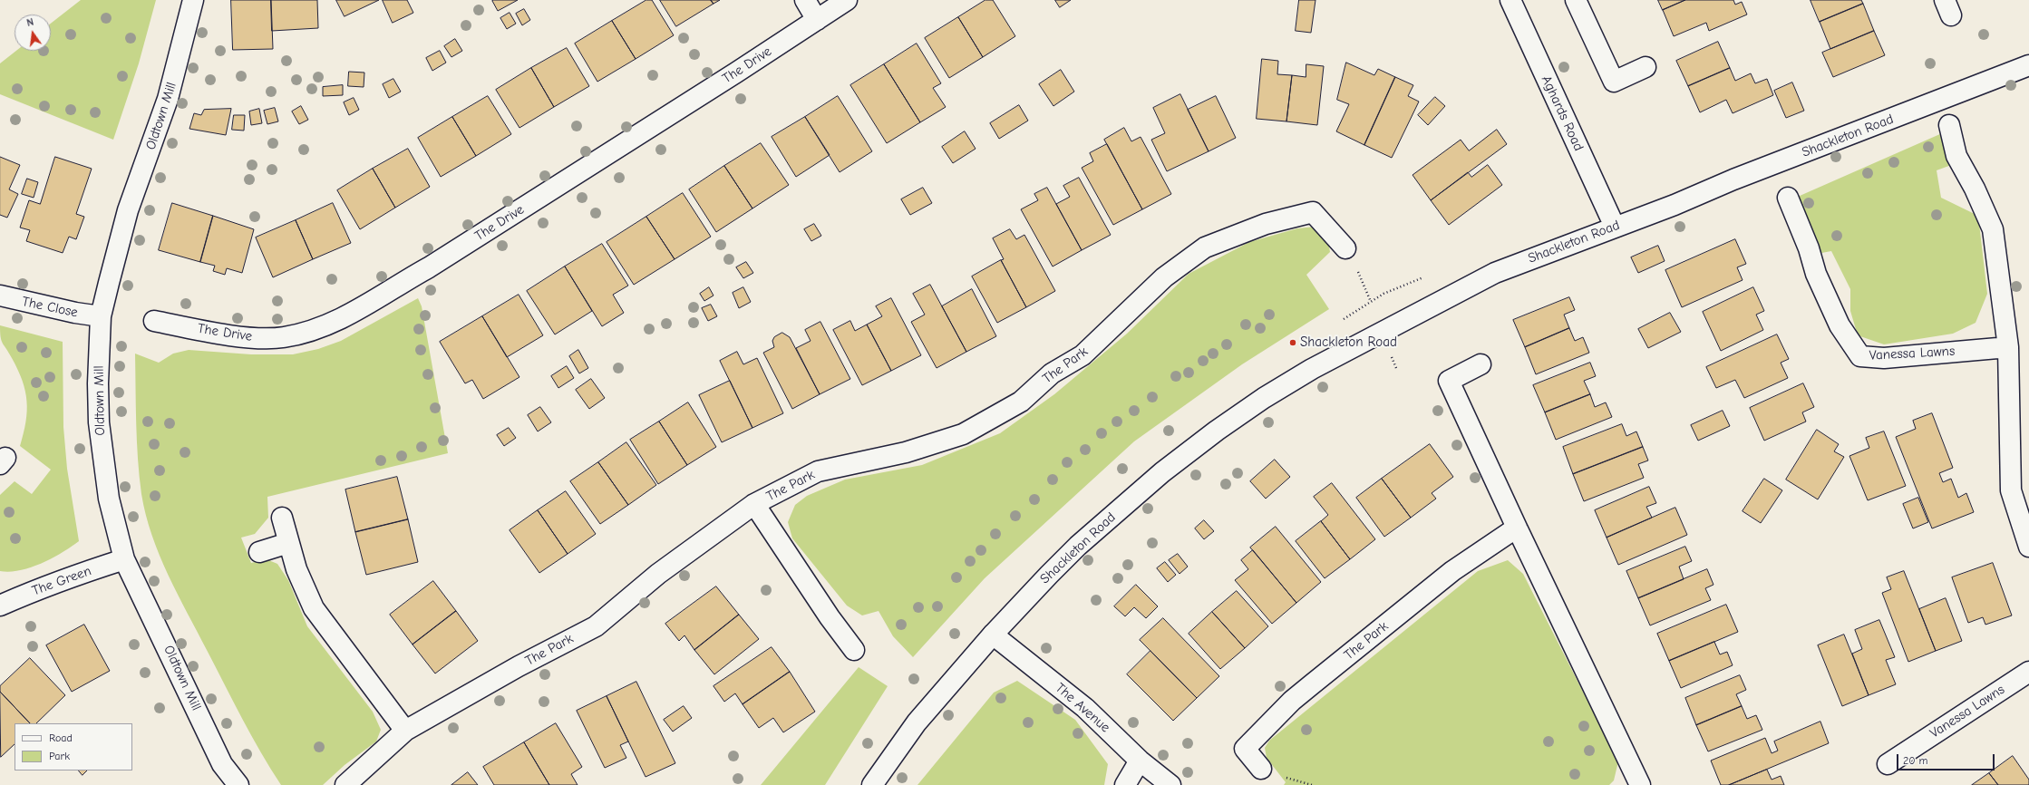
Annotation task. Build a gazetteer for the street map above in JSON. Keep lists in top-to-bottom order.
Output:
{
  "streets": {
    "street": [
      "The Drive",
      "Aghards Road",
      "Oldtown Mill",
      "Shackleton Road",
      "The Close",
      "Vanessa Lawns",
      "The Park",
      "The Green",
      "The Avenue"
    ]
  },
  "crossings": [
    ["Aghards Road", "Shackleton Road"],
    ["Oldtown Mill", "The Close"],
    ["Oldtown Mill", "The Green"],
    ["Shackleton Road", "The Avenue"]
  ],
  "places": ["Shackleton Road"],
  "legend": ["Road", "Park"],
  "scale_bar": "20 m",
  "north": "top"
}
